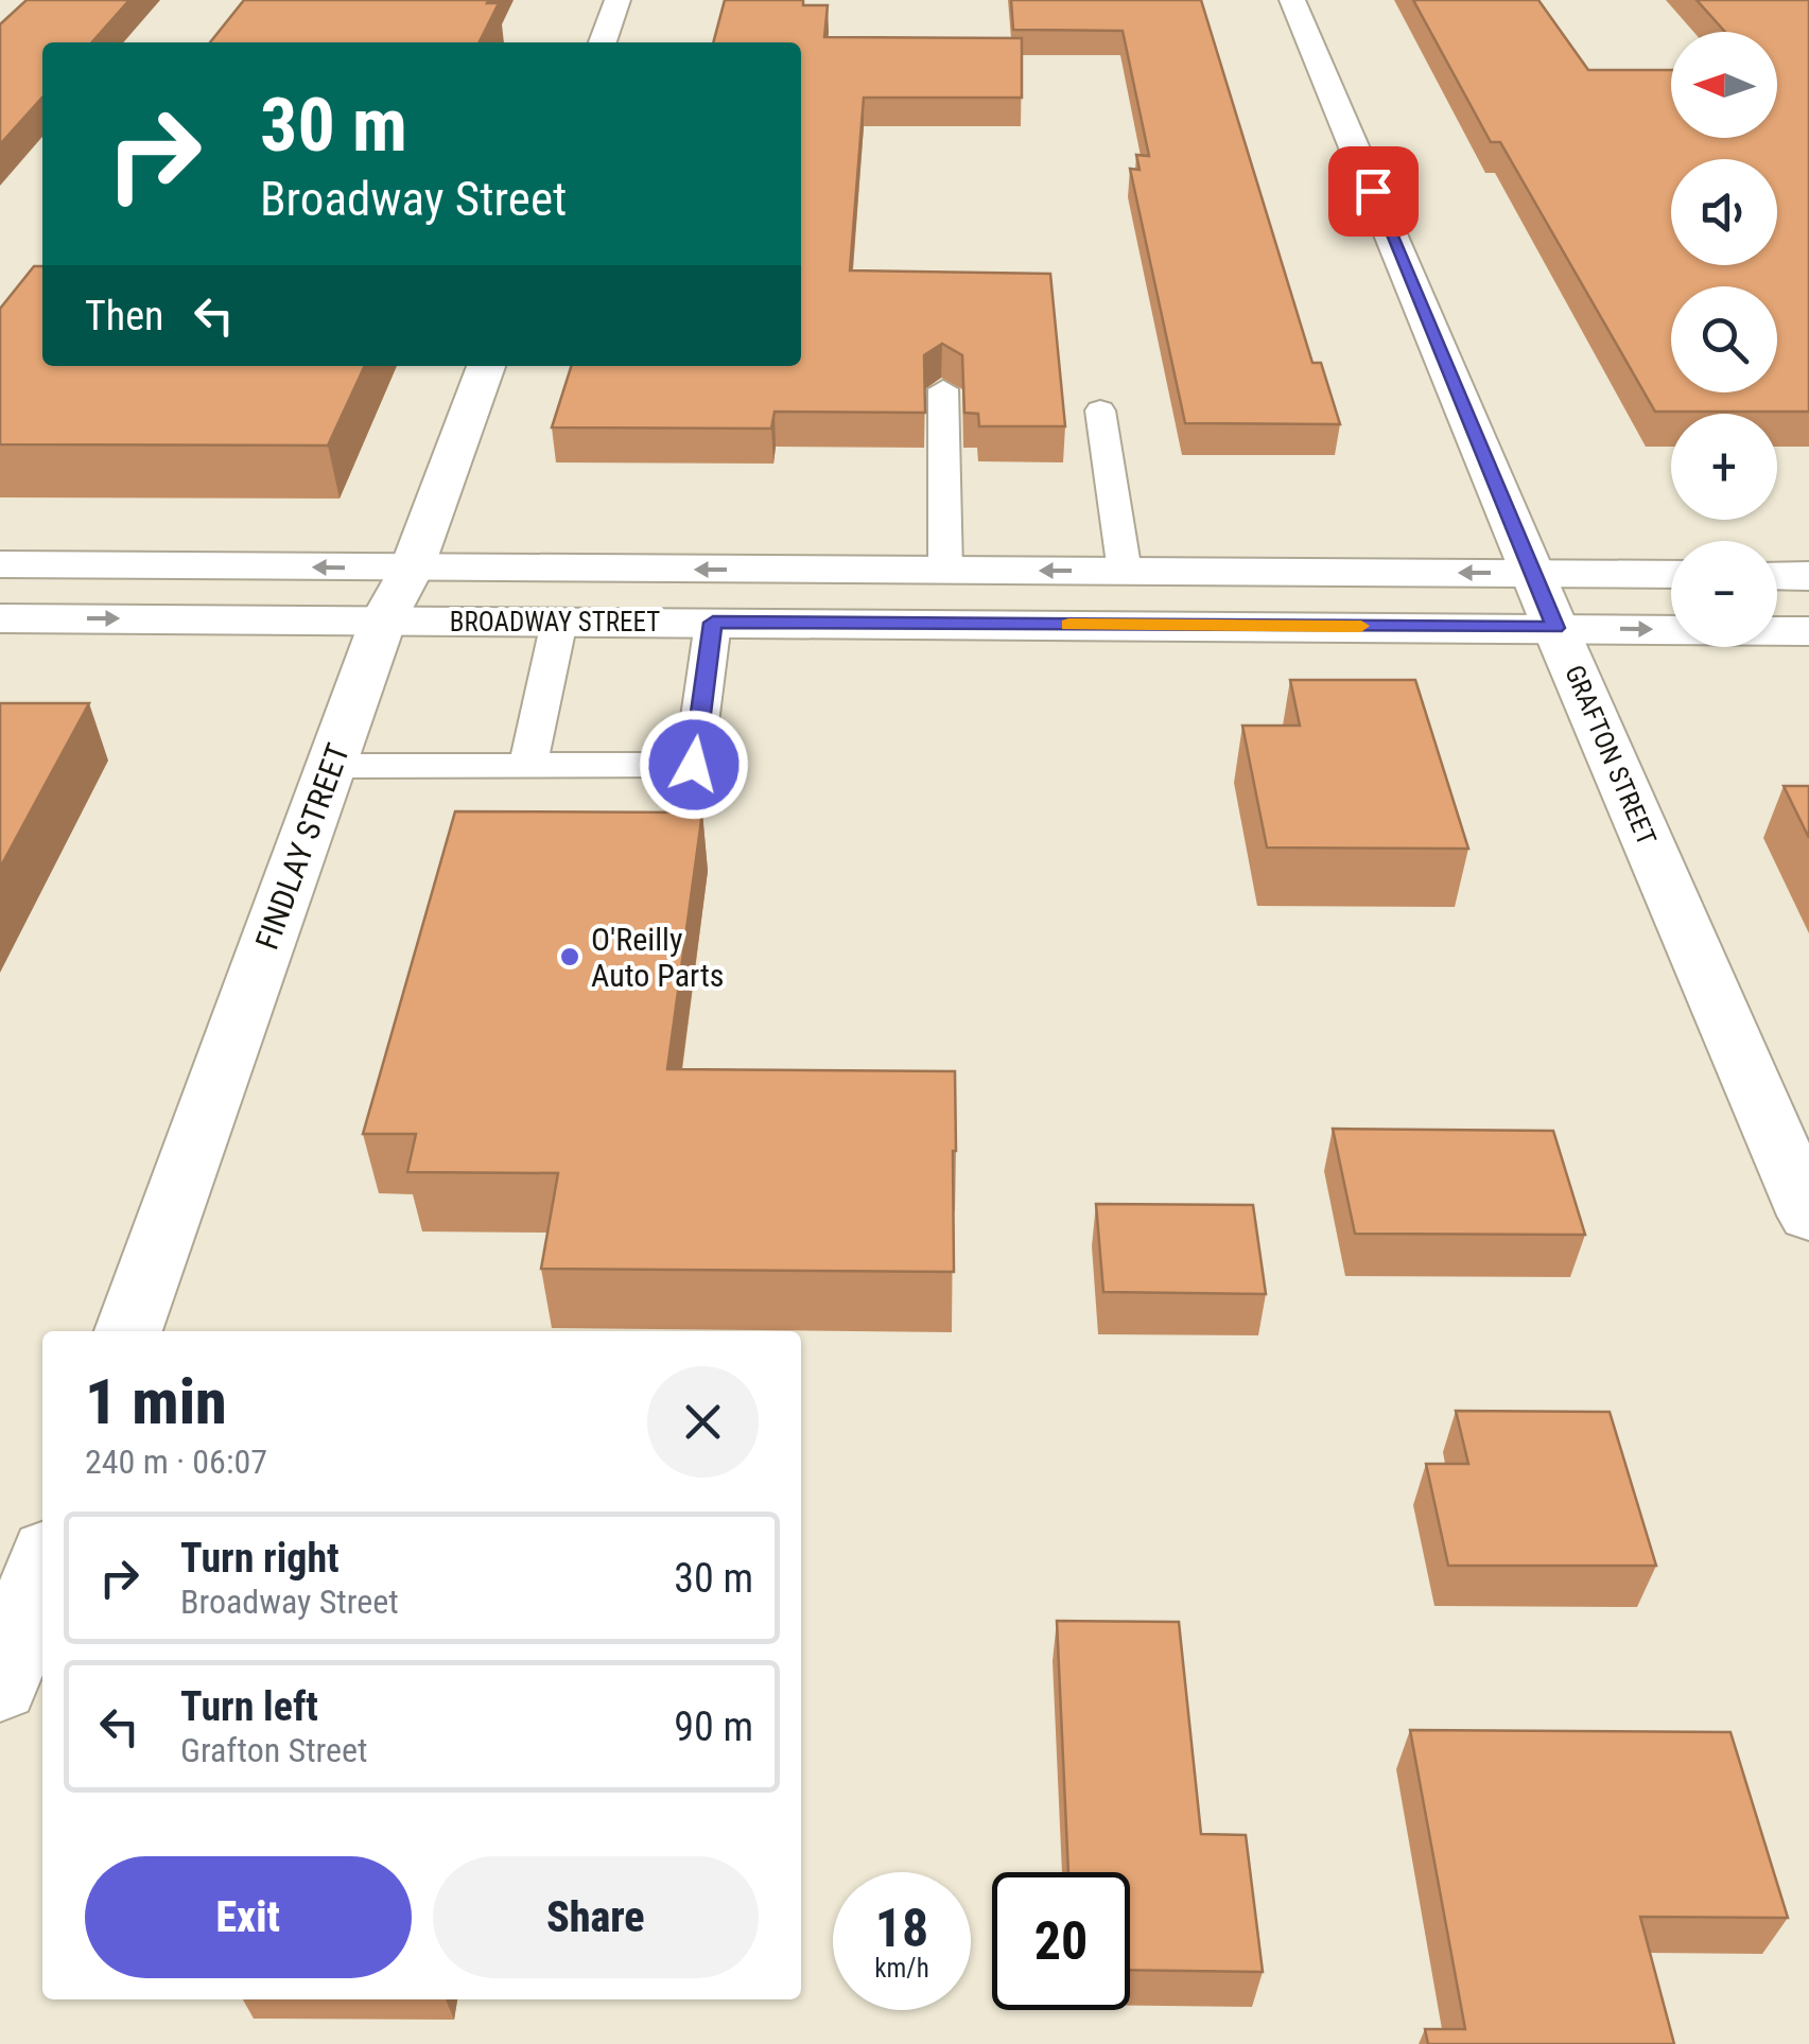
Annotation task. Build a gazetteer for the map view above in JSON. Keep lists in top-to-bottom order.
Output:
{
  "streets": {
    "street": ["BROADWAY STREET", "GRAFTON STREET", "FINDLAY STREET"]
  },
  "crossings": [
    ["BROADWAY STREET", "GRAFTON STREET"],
    ["BROADWAY STREET", "FINDLAY STREET"]
  ],
  "places": ["O'Reilly Auto Parts"],
  "north": "left",
  "page": {
    "map_buttons": ["+", "−"],
    "turn": ["30 m", "Broadway Street"],
    "then": "Then",
    "heading": ["1 min", "240 m · 06:07"],
    "list": [
      {
        "name": "Turn right",
        "note": "Broadway Street",
        "value": "30 m"
      },
      {
        "name": "Turn left",
        "note": "Grafton Street",
        "value": "90 m"
      }
    ],
    "buttons": ["Exit", "Share"],
    "speed": "18 km/h",
    "limit": "20"
  }
}
